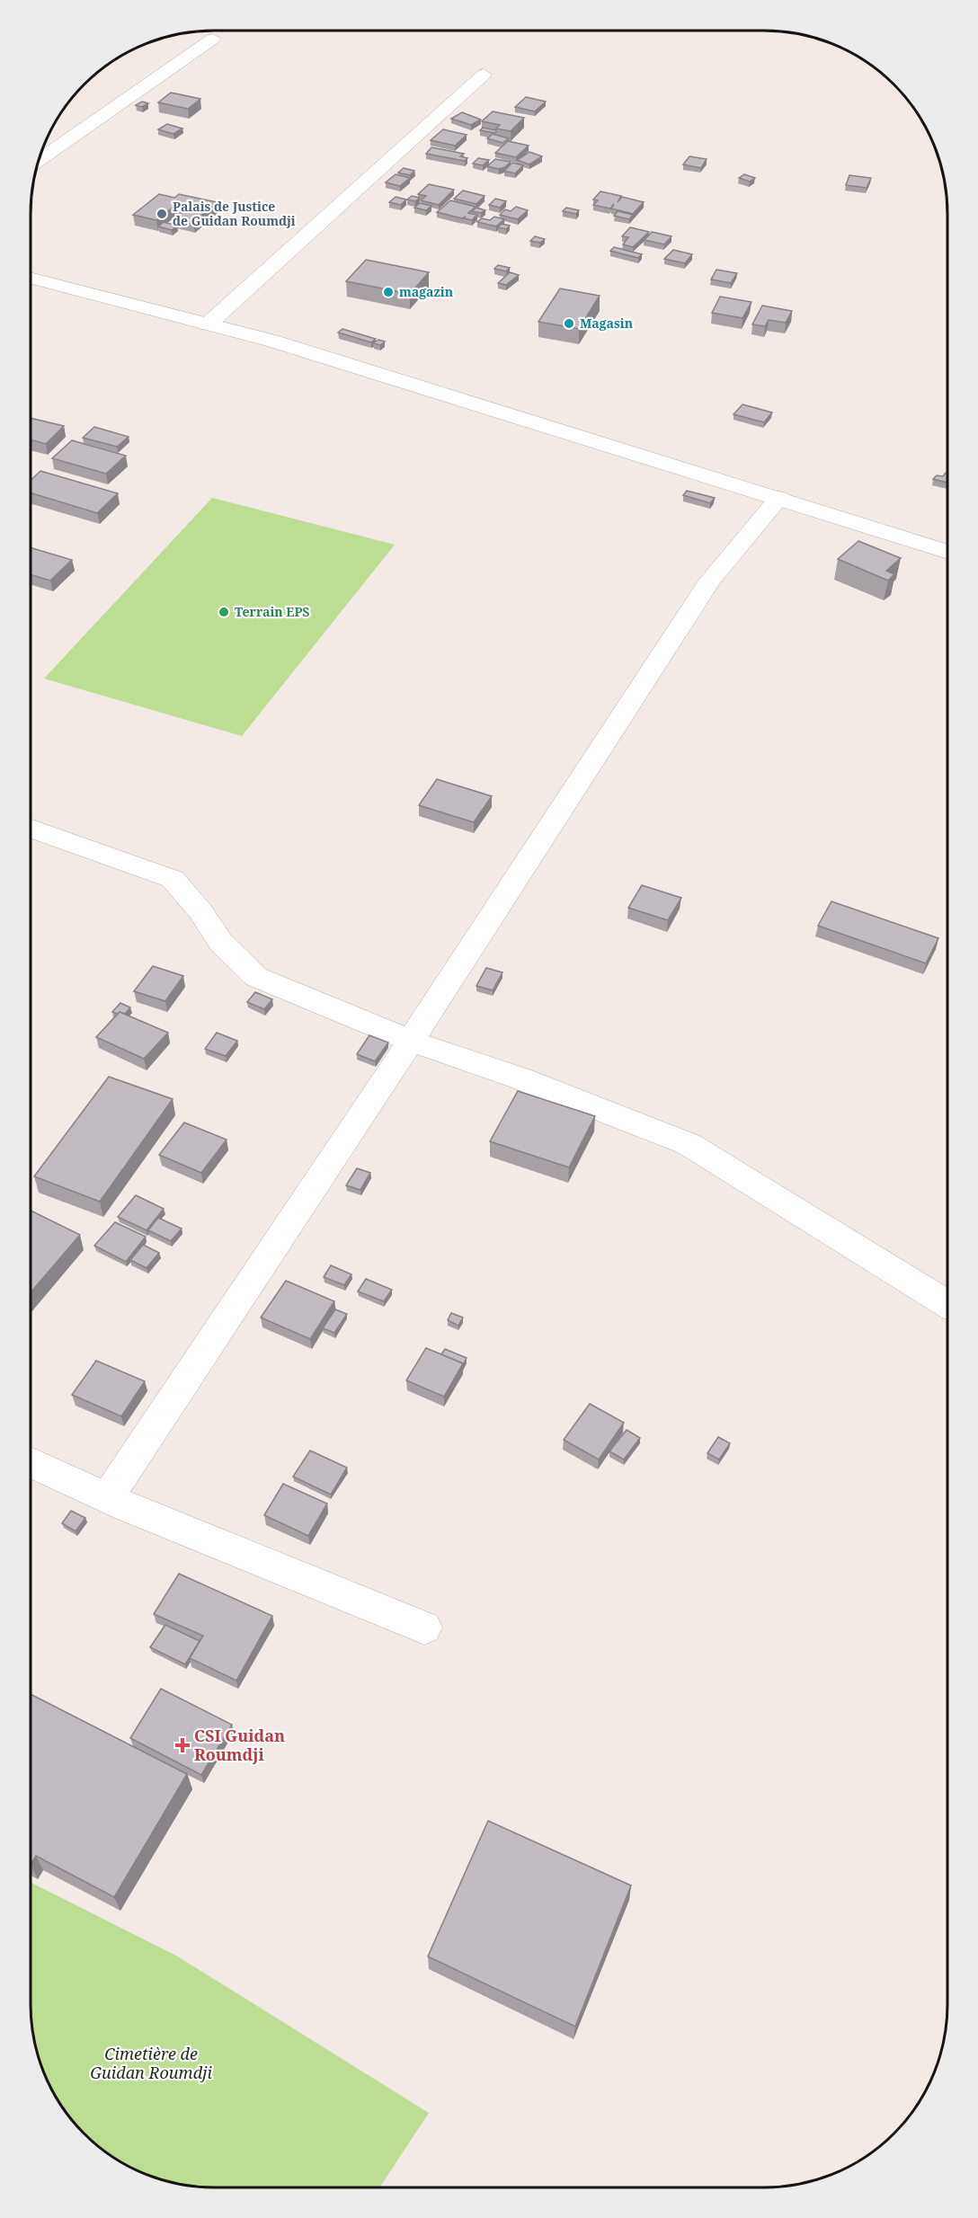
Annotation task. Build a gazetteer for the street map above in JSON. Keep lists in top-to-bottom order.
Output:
{
  "parks": ["Cimetière de Guidan Roumdji"],
  "places": {
    "other": [
      "Palais de Justice de Guidan Roumdji",
      "magazin",
      "Magasin",
      "Terrain EPS"
    ],
    "health": ["CSI Guidan Roumdji"]
  }
}
